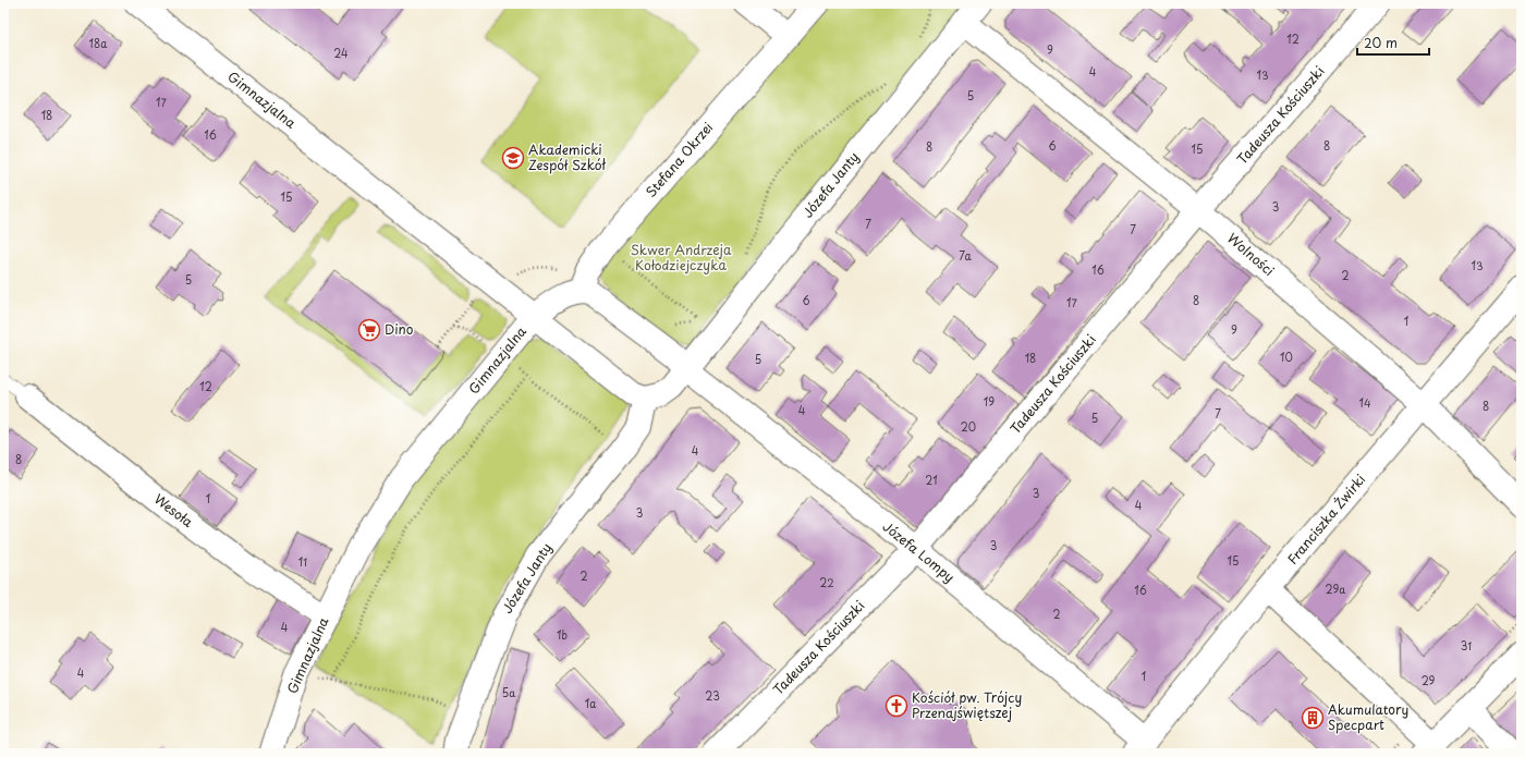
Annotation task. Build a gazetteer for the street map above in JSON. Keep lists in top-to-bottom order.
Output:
{
  "streets": {
    "street": [
      "Gimnazjalna",
      "Tadeusza Kościuszki",
      "Stefana Okrzei",
      "Józefa Janty",
      "Wolności",
      "Wesoła",
      "Franciszka Żwirki",
      "Józefa Lompy"
    ]
  },
  "crossings": [
    ["Gimnazjalna", "Wesoła"],
    ["Tadeusza Kościuszki", "Wolności"],
    ["Tadeusza Kościuszki", "Józefa Lompy"],
    ["Stefana Okrzei", "Józefa Lompy"],
    ["Józefa Janty", "Wolności"],
    ["Józefa Janty", "Józefa Lompy"],
    ["Wolności", "Franciszka Żwirki"],
    ["Franciszka Żwirki", "Józefa Lompy"]
  ],
  "parks": ["Skwer Andrzeja Kołodziejczyka"],
  "places": {
    "school or university": ["Akademicki Zespół Szkół"],
    "supermarket": ["Dino"],
    "church": ["Kościół pw. Trójcy Przenajświętszej"],
    "building": ["Akumulatory Specpart"]
  },
  "house_numbers": [
    "12",
    "18a",
    "9",
    "24",
    "4",
    "13",
    "5",
    "17",
    "18",
    "16",
    "6",
    "8",
    "8",
    "15",
    "15",
    "3",
    "7",
    "7",
    "7a",
    "13",
    "16",
    "2",
    "5",
    "6",
    "8",
    "17",
    "1",
    "9",
    "10",
    "18",
    "5",
    "12",
    "19",
    "14",
    "8",
    "4",
    "7",
    "5",
    "20",
    "4",
    "8",
    "21",
    "3",
    "1",
    "4",
    "3",
    "3",
    "15",
    "11",
    "2",
    "22",
    "29a",
    "16",
    "2",
    "4",
    "1b",
    "31",
    "4",
    "1",
    "29",
    "5a",
    "23",
    "1a"
  ],
  "scale_bar": "20 m"
}
